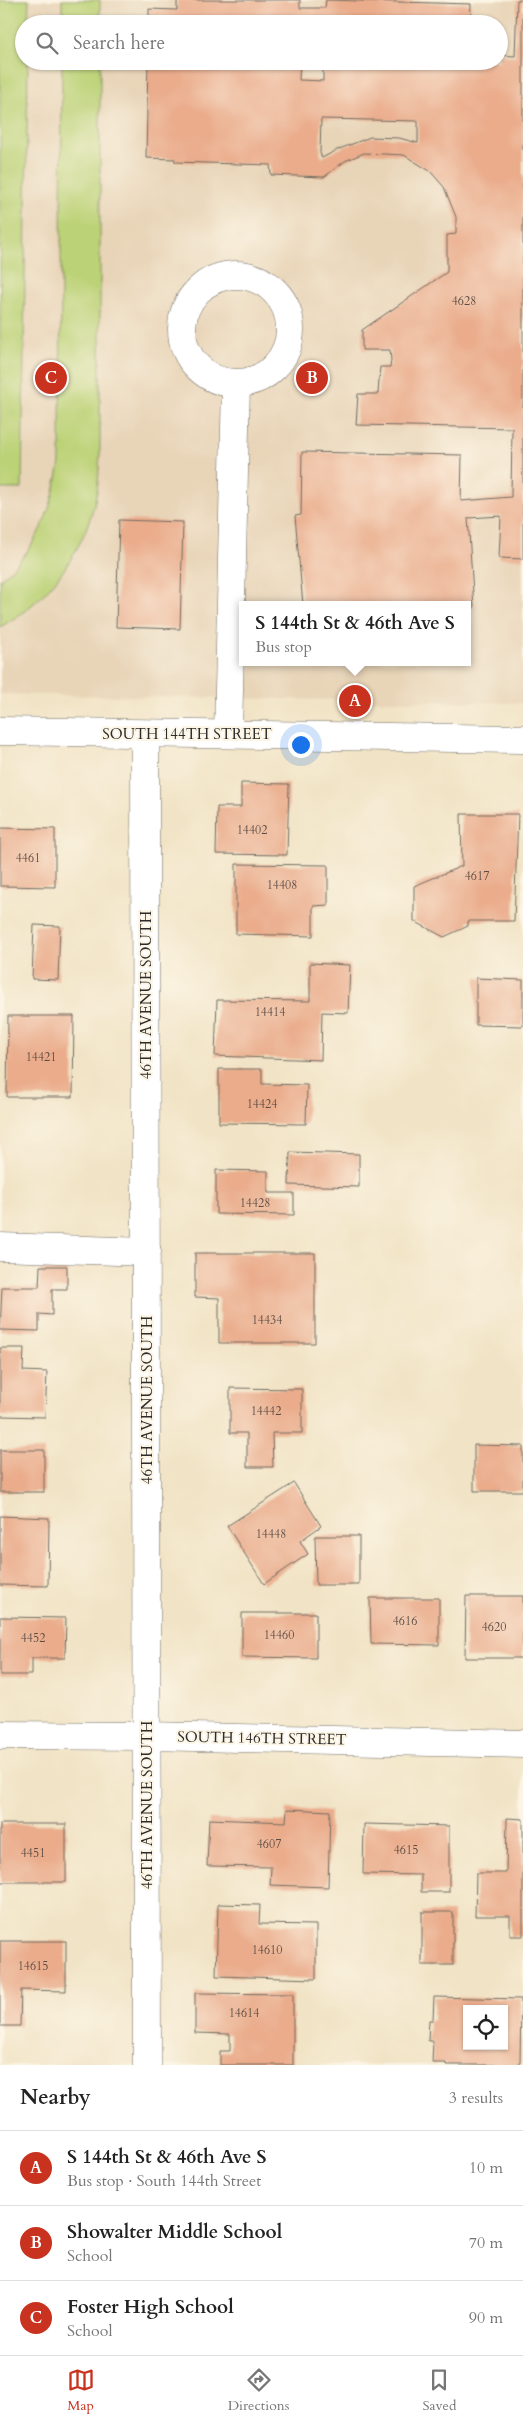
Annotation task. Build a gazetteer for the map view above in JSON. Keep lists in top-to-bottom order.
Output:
{
  "streets": {
    "street": ["SOUTH 144TH STREET", "46TH AVENUE SOUTH", "SOUTH 146TH STREET"]
  },
  "crossings": [
    ["SOUTH 144TH STREET", "46TH AVENUE SOUTH"],
    ["46TH AVENUE SOUTH", "SOUTH 146TH STREET"]
  ],
  "house_numbers": [
    "4628",
    "14402",
    "4461",
    "4617",
    "14408",
    "14414",
    "14421",
    "14424",
    "14428",
    "14434",
    "14442",
    "14448",
    "4616",
    "4620",
    "14460",
    "4452",
    "4607",
    "4615",
    "4451",
    "14610",
    "14615",
    "14614"
  ],
  "page": {
    "search": "Search here",
    "pins": ["B", "C", "A"],
    "popup": ["S 144th St & 46th Ave S", "Bus stop"],
    "heading": ["Nearby", "3 results"],
    "list": [
      {
        "mark": "A",
        "name": "S 144th St & 46th Ave S",
        "note": "Bus stop · South 144th Street",
        "value": "10 m"
      },
      {
        "mark": "B",
        "name": "Showalter Middle School",
        "note": "School",
        "value": "70 m"
      },
      {
        "mark": "C",
        "name": "Foster High School",
        "note": "School",
        "value": "90 m"
      }
    ],
    "nav": ["Map", "Directions", "Saved"]
  }
}
